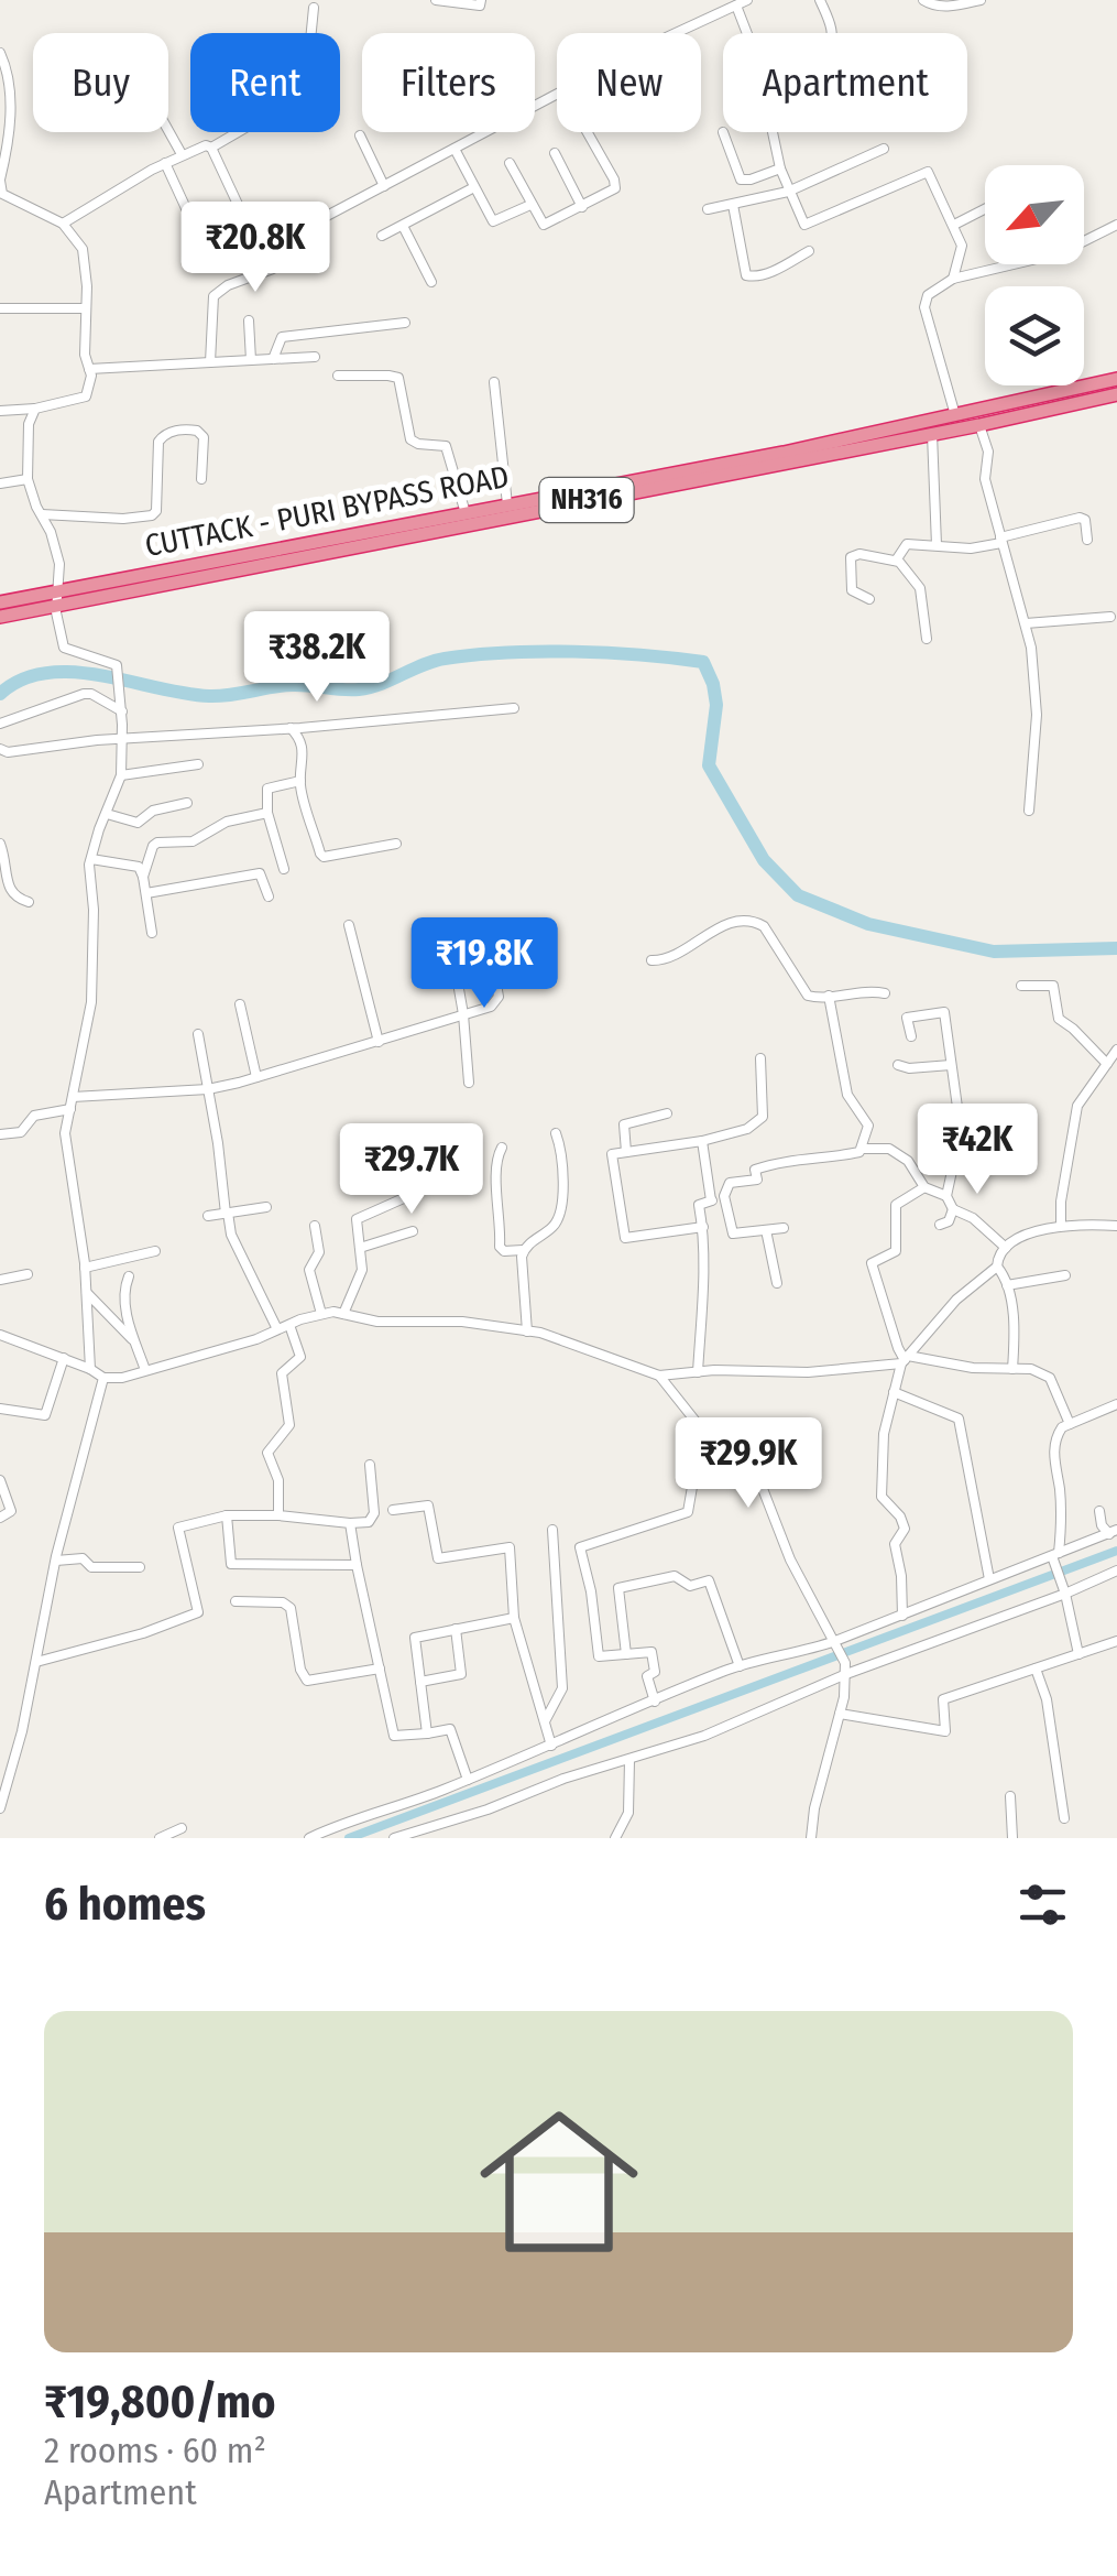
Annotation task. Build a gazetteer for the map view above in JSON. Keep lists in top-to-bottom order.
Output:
{
  "streets": {
    "highway": ["NH316", "CUTTACK - PURI BYPASS ROAD"]
  },
  "north": "bottom left",
  "page": {
    "chip": [
      "Buy",
      "Rent",
      "Filters",
      "New",
      "Apartment"
    ],
    "price": [
      "₹20.8K",
      "₹38.2K",
      "₹19.8K",
      "₹42K",
      "₹29.7K",
      "₹29.9K"
    ],
    "heading": "6 homes",
    "list": [
      {
        "name": "₹19,800/mo",
        "note": "2 rooms · 60 m² · Apartment"
      }
    ]
  }
}
